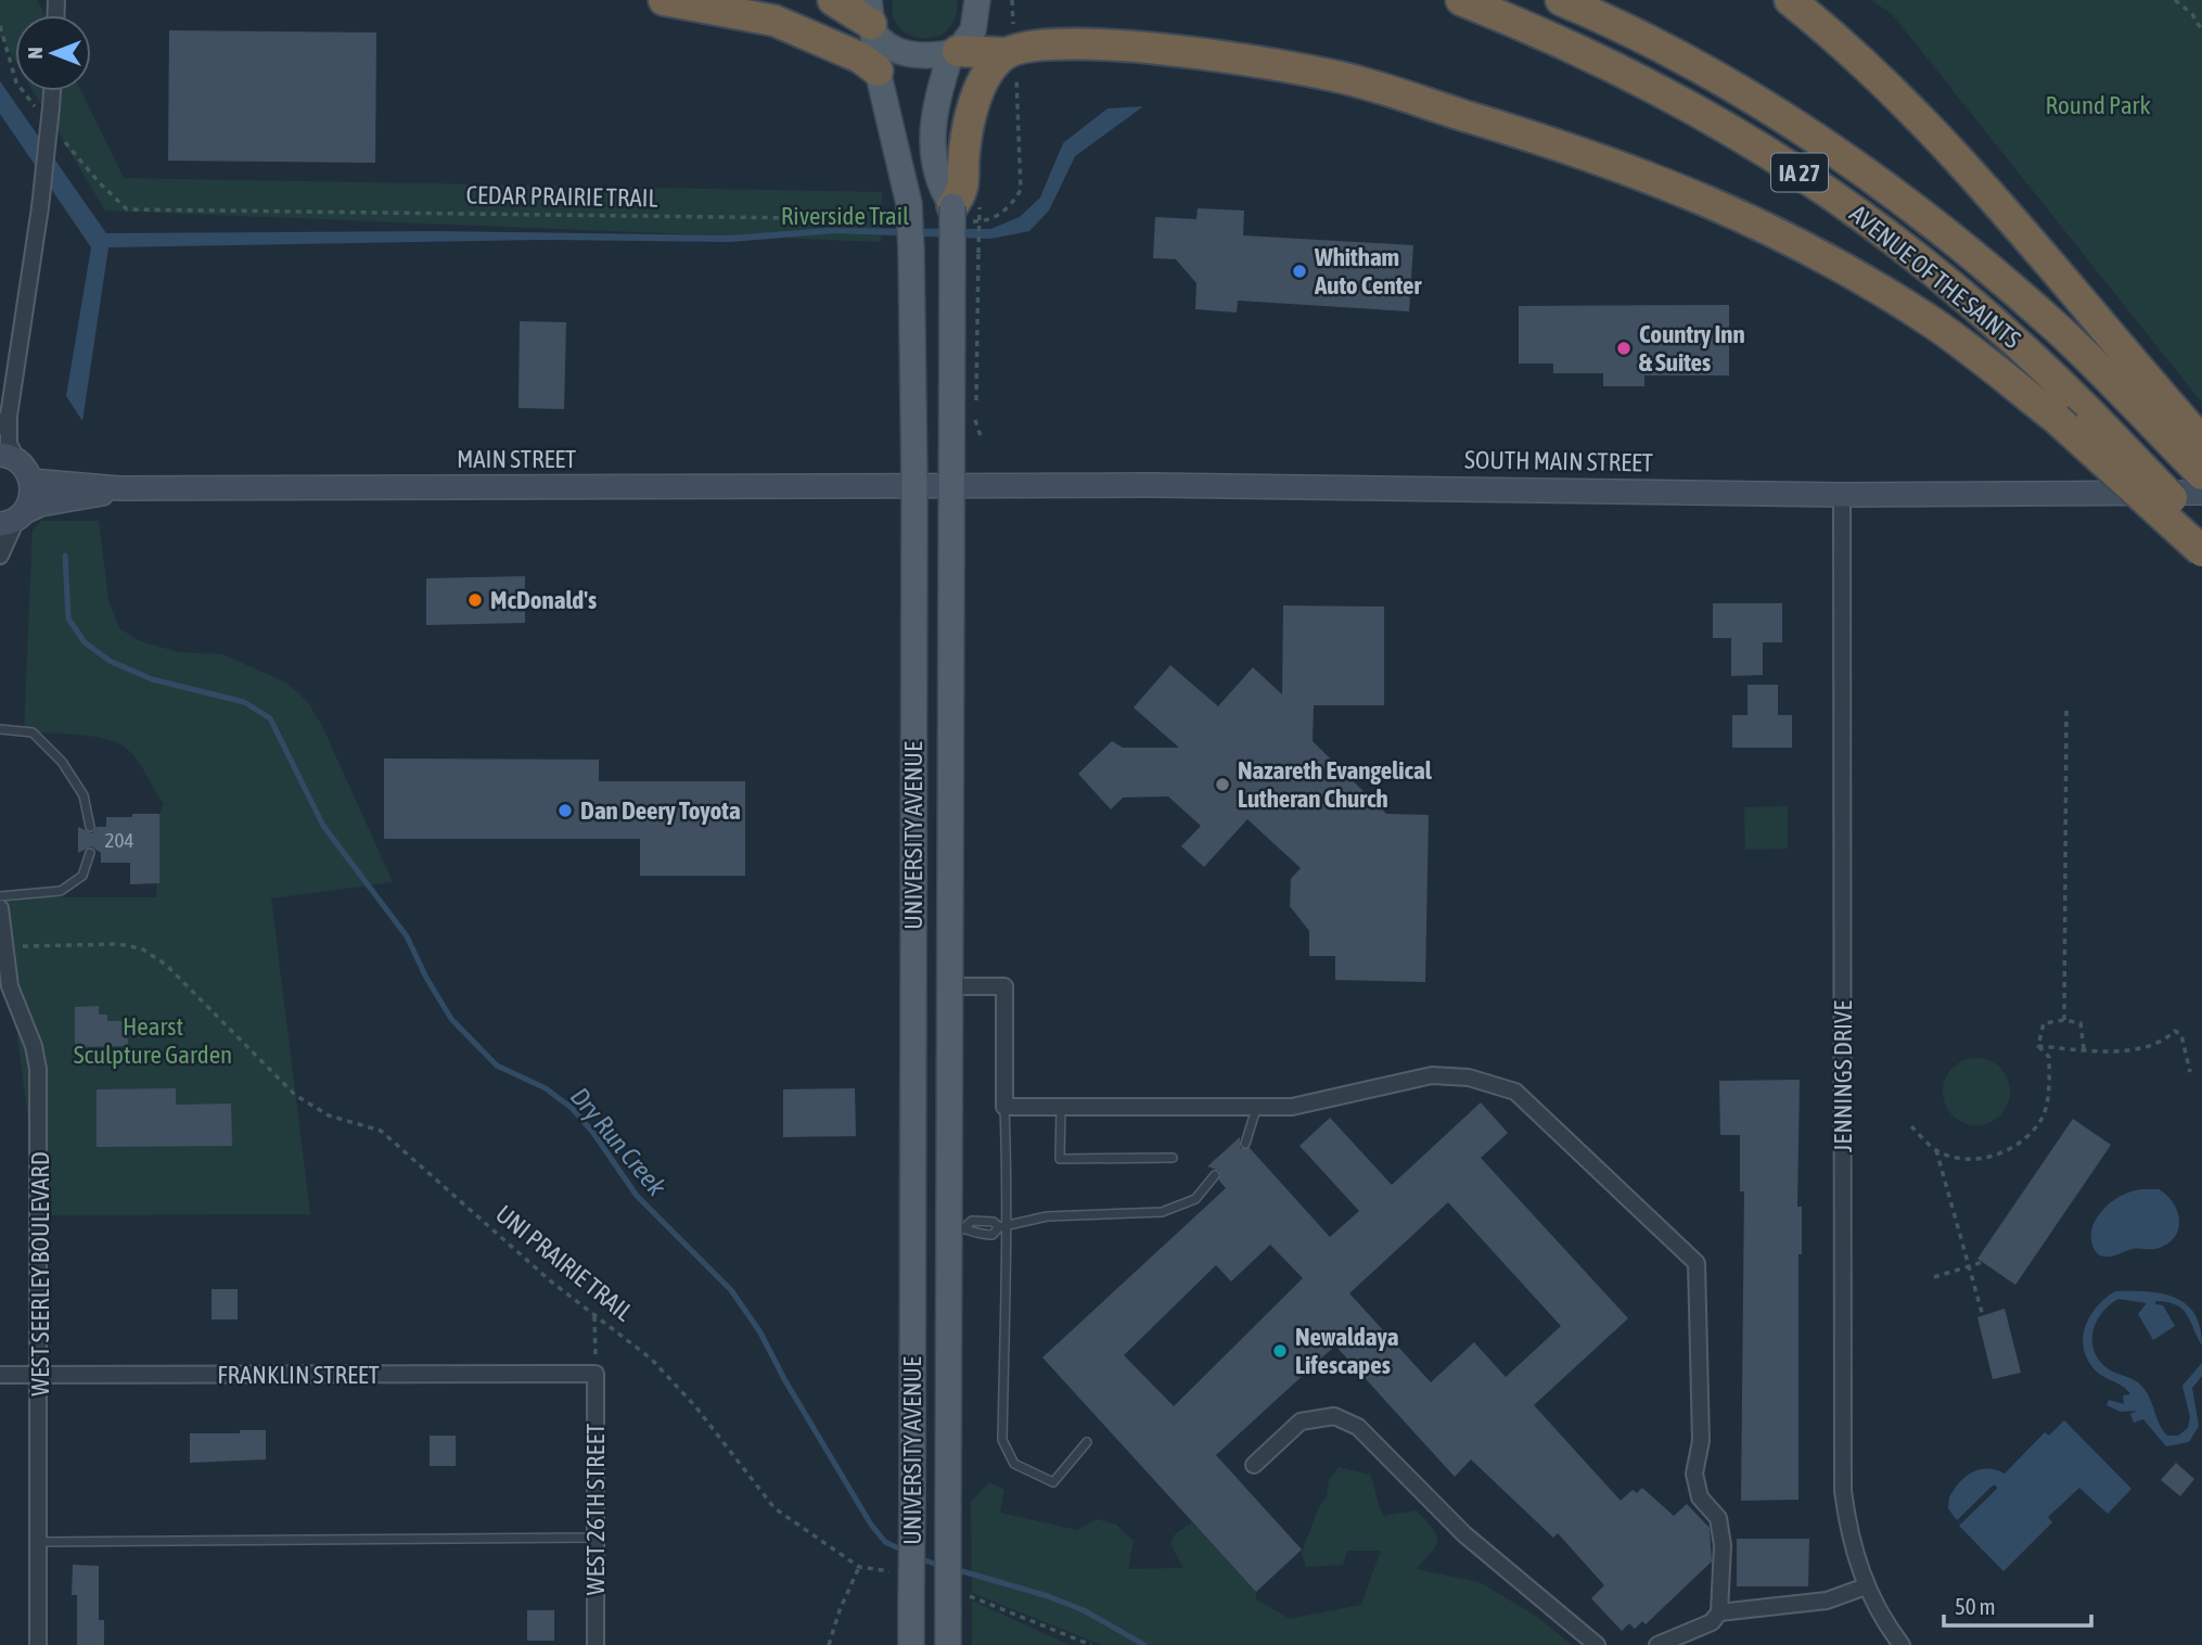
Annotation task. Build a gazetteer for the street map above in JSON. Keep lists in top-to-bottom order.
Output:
{
  "streets": {
    "highway": ["IA 27", "AVENUE OF THE SAINTS"],
    "main road": ["UNIVERSITY AVENUE"],
    "street": [
      "MAIN STREET",
      "SOUTH MAIN STREET",
      "JENNINGS DRIVE",
      "WEST SEERLEY BOULEVARD",
      "FRANKLIN STREET",
      "WEST 26TH STREET"
    ],
    "path": ["CEDAR PRAIRIE TRAIL", "UNI PRAIRIE TRAIL"]
  },
  "crossings": [
    ["CEDAR PRAIRIE TRAIL", "UNIVERSITY AVENUE"],
    ["MAIN STREET", "SOUTH MAIN STREET"],
    ["MAIN STREET", "UNIVERSITY AVENUE"],
    ["SOUTH MAIN STREET", "UNIVERSITY AVENUE"],
    ["SOUTH MAIN STREET", "JENNINGS DRIVE"],
    ["UNI PRAIRIE TRAIL", "WEST SEERLEY BOULEVARD"],
    ["WEST SEERLEY BOULEVARD", "FRANKLIN STREET"],
    ["FRANKLIN STREET", "WEST 26TH STREET"]
  ],
  "water": ["Dry Run Creek"],
  "parks": ["Round Park", "Riverside Trail", "Hearst Sculpture Garden"],
  "places": [
    "Whitham Auto Center",
    "Country Inn & Suites",
    "McDonald's",
    "Nazareth Evangelical Lutheran Church",
    "Dan Deery Toyota",
    "Newaldaya Lifescapes"
  ],
  "house_numbers": ["204"],
  "scale_bar": "50 m",
  "north": "left"
}
